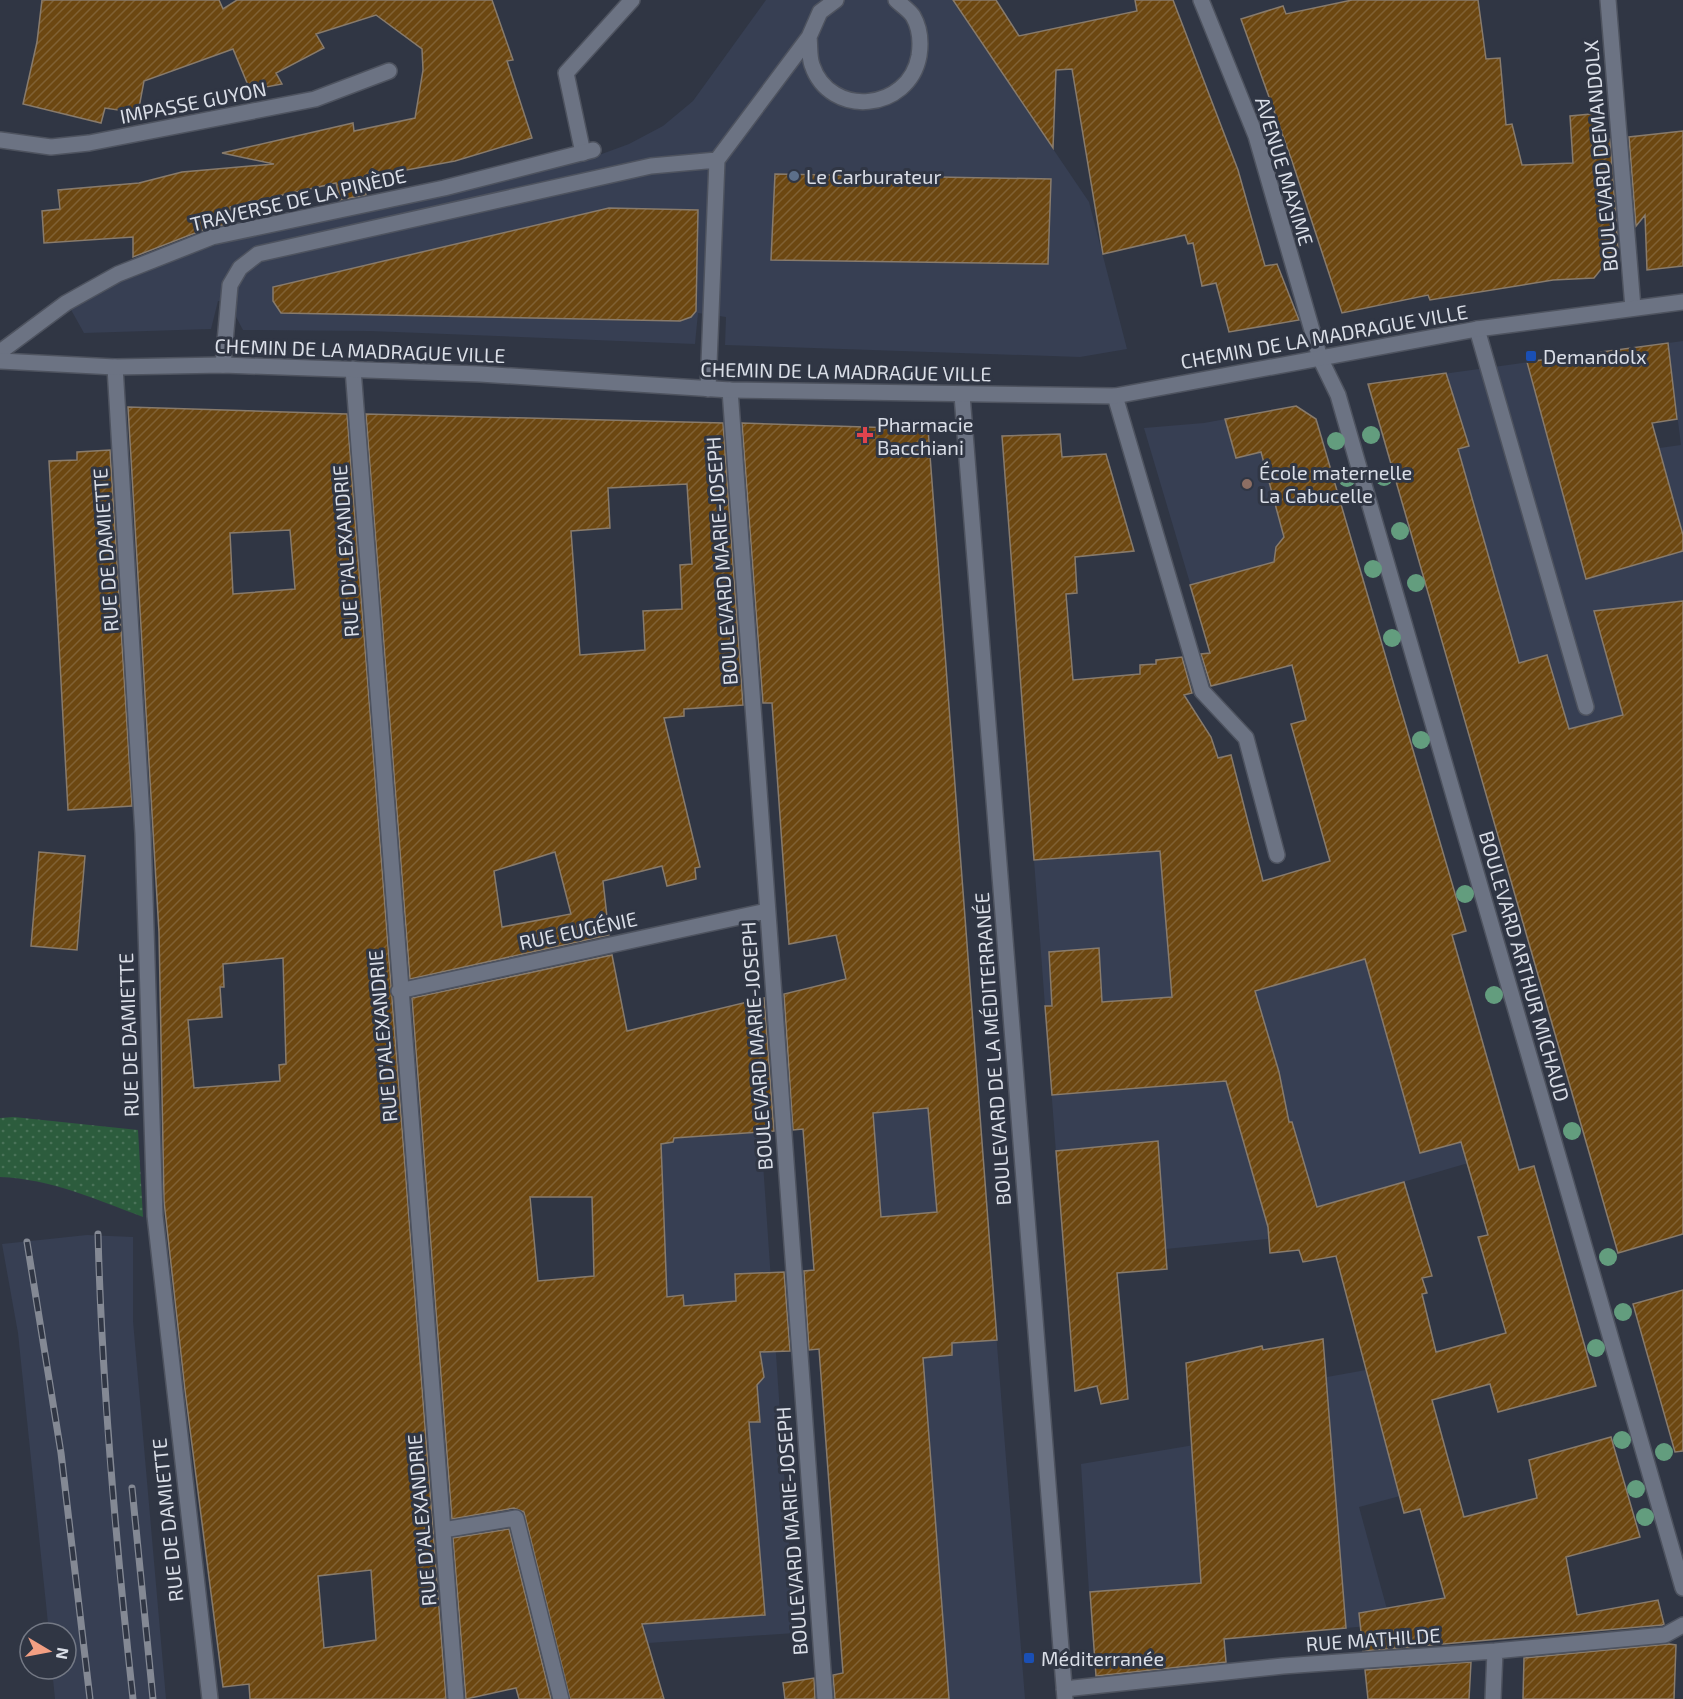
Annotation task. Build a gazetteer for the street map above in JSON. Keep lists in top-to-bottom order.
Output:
{
  "streets": {
    "street": [
      "IMPASSE GUYON",
      "BOULEVARD DEMANDOLX",
      "AVENUE MAXIME",
      "TRAVERSE DE LA PINÈDE",
      "CHEMIN DE LA MADRAGUE VILLE",
      "RUE DE DAMIETTE",
      "RUE D'ALEXANDRIE",
      "BOULEVARD MARIE-JOSEPH",
      "RUE EUGÉNIE",
      "BOULEVARD ARTHUR MICHAUD",
      "BOULEVARD DE LA MÉDITERRANÉE",
      "RUE MATHILDE"
    ]
  },
  "crossings": [
    ["BOULEVARD DEMANDOLX", "CHEMIN DE LA MADRAGUE VILLE"],
    ["AVENUE MAXIME", "CHEMIN DE LA MADRAGUE VILLE"],
    ["AVENUE MAXIME", "BOULEVARD ARTHUR MICHAUD"],
    ["CHEMIN DE LA MADRAGUE VILLE", "RUE DE DAMIETTE"],
    ["CHEMIN DE LA MADRAGUE VILLE", "RUE D'ALEXANDRIE"],
    ["CHEMIN DE LA MADRAGUE VILLE", "BOULEVARD MARIE-JOSEPH"],
    ["CHEMIN DE LA MADRAGUE VILLE", "BOULEVARD ARTHUR MICHAUD"],
    ["CHEMIN DE LA MADRAGUE VILLE", "BOULEVARD DE LA MÉDITERRANÉE"],
    ["RUE D'ALEXANDRIE", "RUE EUGÉNIE"],
    ["BOULEVARD MARIE-JOSEPH", "RUE EUGÉNIE"],
    ["BOULEVARD DE LA MÉDITERRANÉE", "RUE MATHILDE"]
  ],
  "places": {
    "other": ["Le Carburateur", "École maternelle La Cabucelle"],
    "transit": ["Demandolx", "Méditerranée"],
    "health": ["Pharmacie Bacchiani"]
  },
  "north": "right"
}
